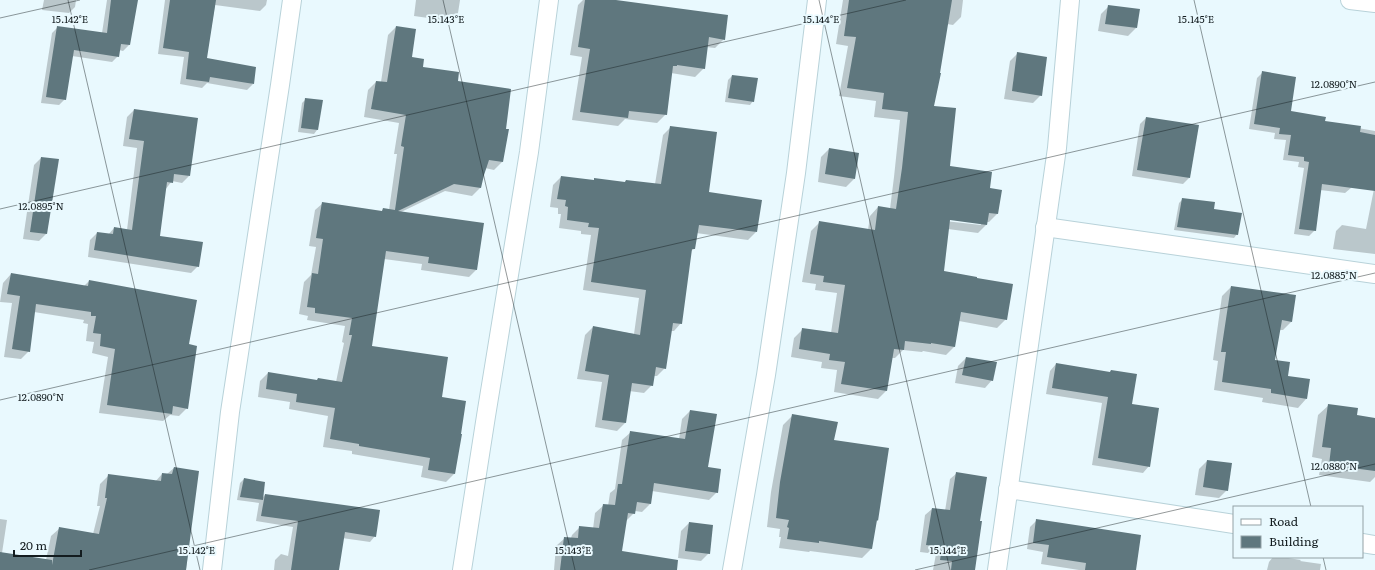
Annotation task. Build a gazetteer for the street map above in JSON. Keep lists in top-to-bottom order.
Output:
{
  "legend": ["Road", "Building"],
  "scale_bar": "20 m",
  "coordinates": [
    "15.142°E",
    "15.143°E",
    "15.144°E",
    "15.145°E",
    "12.0890°N",
    "12.0895°N",
    "12.0885°N",
    "12.0880°N"
  ]
}
